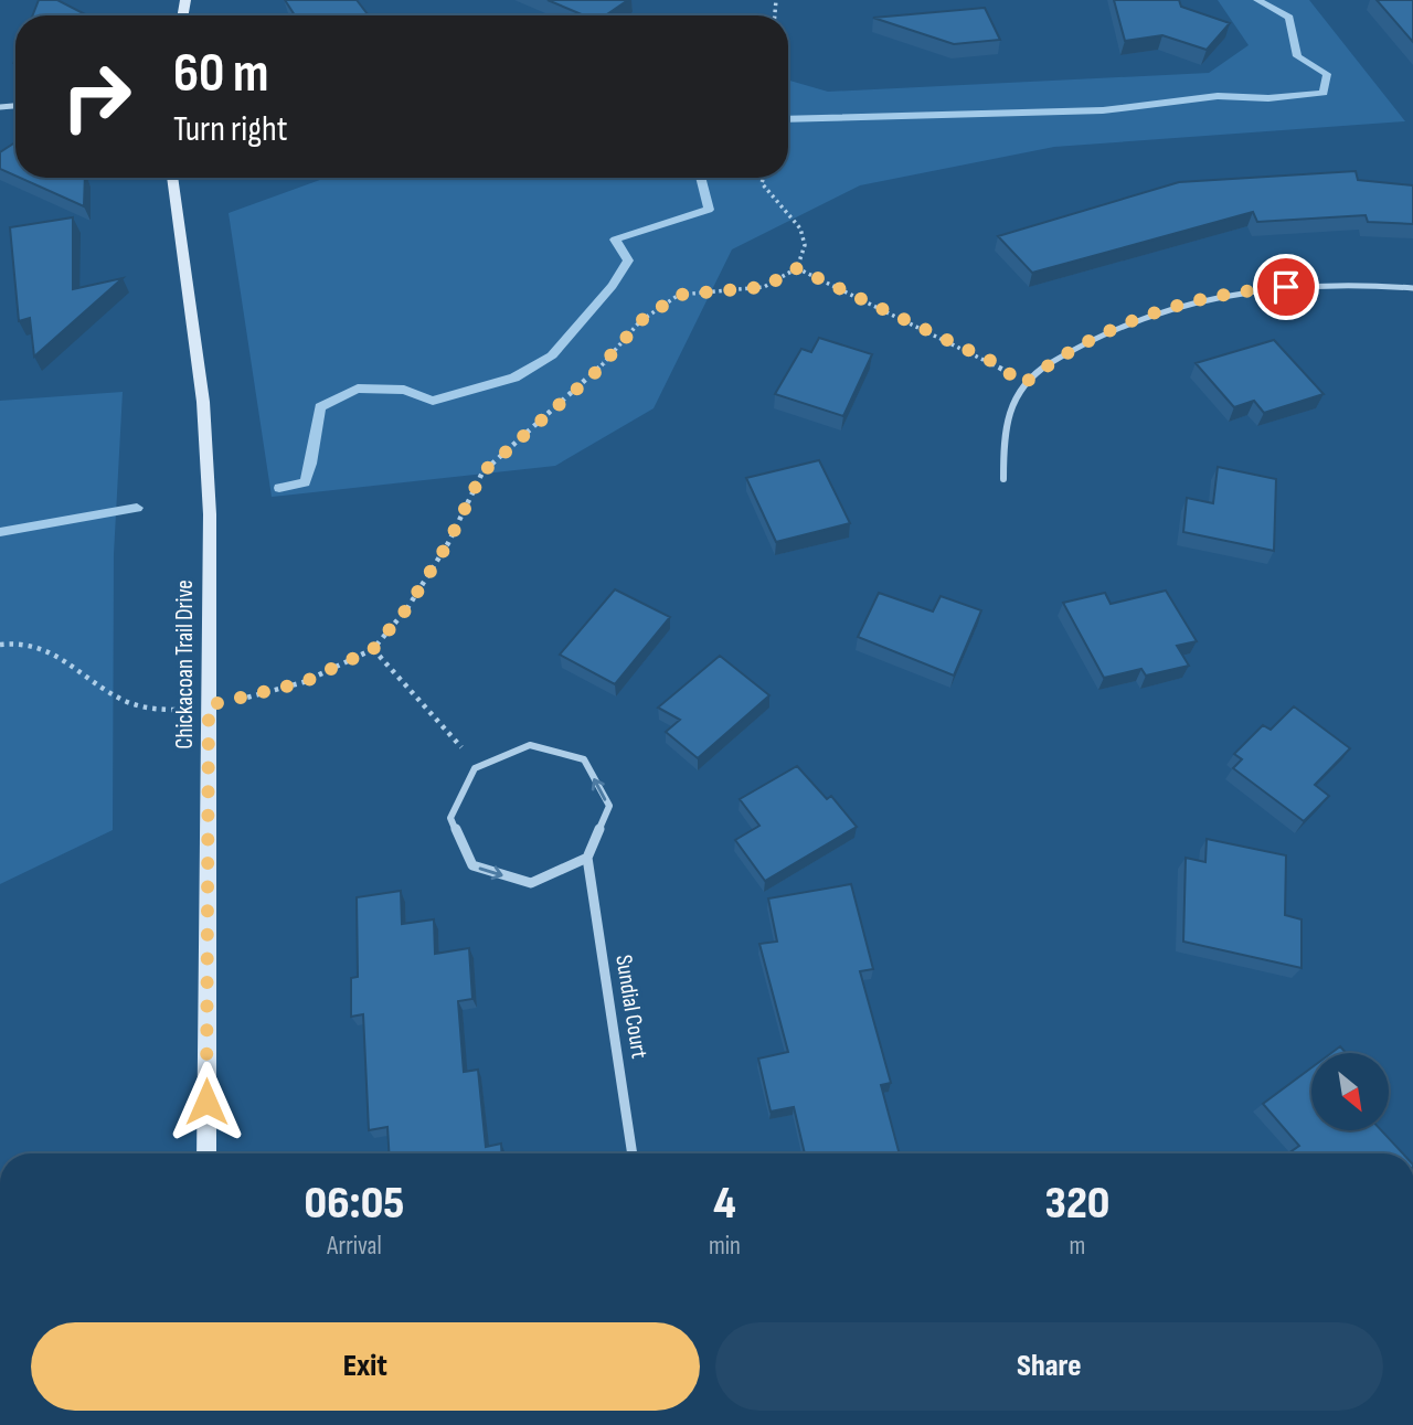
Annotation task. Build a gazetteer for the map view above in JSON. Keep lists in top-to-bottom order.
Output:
{
  "streets": {
    "street": ["Chickacoan Trail Drive", "Sundial Court"]
  },
  "north": "bottom right",
  "page": {
    "turn": ["60 m", "Turn right"],
    "eta": [
      "06:05",
      "Arrival",
      "4",
      "min",
      "320",
      "m"
    ],
    "buttons": ["Exit", "Share"]
  }
}
